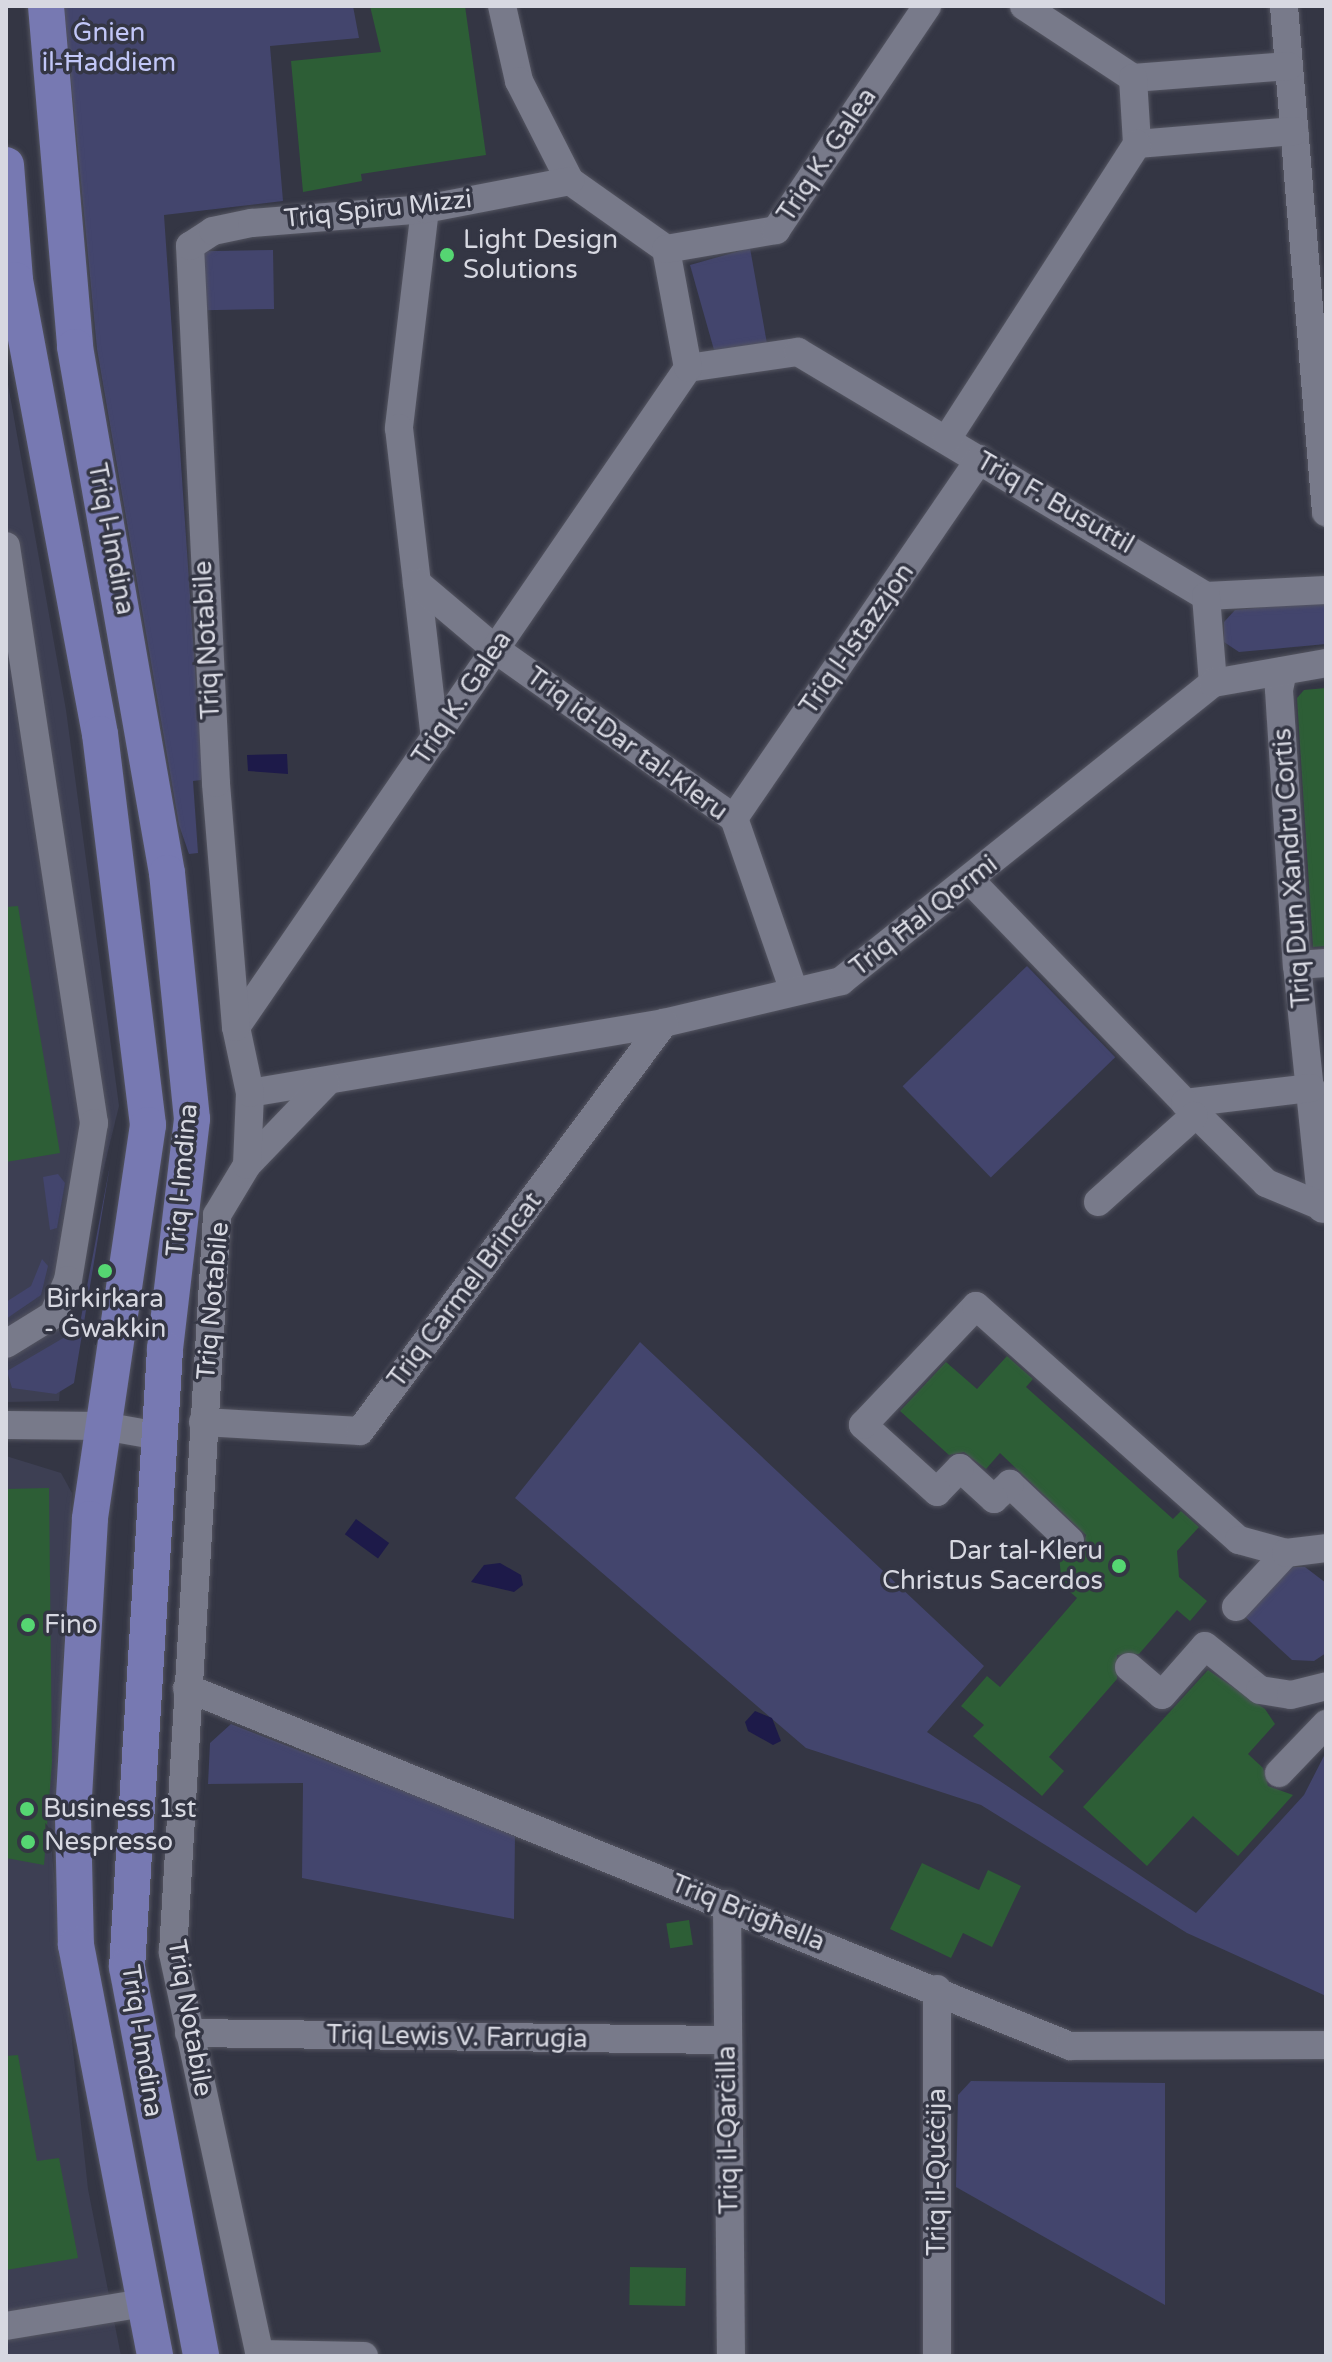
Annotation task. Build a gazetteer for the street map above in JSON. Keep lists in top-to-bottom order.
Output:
{
  "streets": {
    "main road": ["Triq l-Imdina"],
    "street": [
      "Triq K. Galea",
      "Triq Spiru Mizzi",
      "Triq F. Busuttil",
      "Triq l-Istazzjon",
      "Triq Notabile",
      "Triq id-Dar tal-Kleru",
      "Triq Dun Xandru Cortis",
      "Triq Ħal Qormi",
      "Triq Carmel Brincat",
      "Triq Brigħella",
      "Triq Lewis V. Farrugia",
      "Triq il-Qarċilla",
      "Triq il-Quċċija"
    ]
  },
  "crossings": [
    ["Triq K. Galea", "Triq F. Busuttil"],
    ["Triq K. Galea", "Triq Notabile"],
    ["Triq K. Galea", "Triq id-Dar tal-Kleru"],
    ["Triq Spiru Mizzi", "Triq Notabile"],
    ["Triq F. Busuttil", "Triq l-Istazzjon"],
    ["Triq l-Istazzjon", "Triq id-Dar tal-Kleru"],
    ["Triq Notabile", "Triq Ħal Qormi"],
    ["Triq Notabile", "Triq Carmel Brincat"],
    ["Triq Notabile", "Triq Brigħella"],
    ["Triq Notabile", "Triq Lewis V. Farrugia"],
    ["Triq id-Dar tal-Kleru", "Triq Ħal Qormi"],
    ["Triq Dun Xandru Cortis", "Triq Ħal Qormi"],
    ["Triq Ħal Qormi", "Triq Carmel Brincat"],
    ["Triq Brigħella", "Triq il-Qarċilla"],
    ["Triq Brigħella", "Triq il-Quċċija"],
    ["Triq Lewis V. Farrugia", "Triq il-Qarċilla"]
  ],
  "parks": ["Ġnien il-Ħaddiem"],
  "places": [
    "Light Design Solutions",
    "Birkirkara - Ġwakkin",
    "Dar tal-Kleru Christus Sacerdos",
    "Fino",
    "Business 1st",
    "Nespresso"
  ]
}
